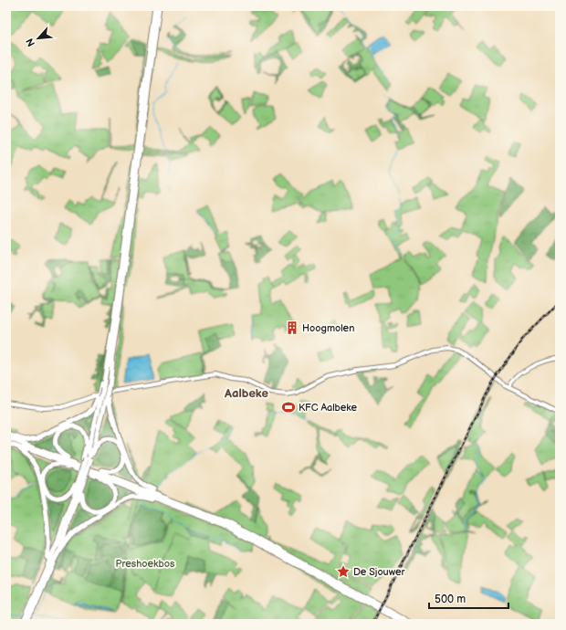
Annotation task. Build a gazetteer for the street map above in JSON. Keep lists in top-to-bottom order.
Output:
{
  "districts": ["Aalbeke"],
  "parks": ["Preshoekbos"],
  "places": {
    "building": ["Hoogmolen"],
    "sports": ["KFC Aalbeke"],
    "place": ["De Sjouwer"]
  },
  "scale_bar": "500 m",
  "north": "bottom left"
}
